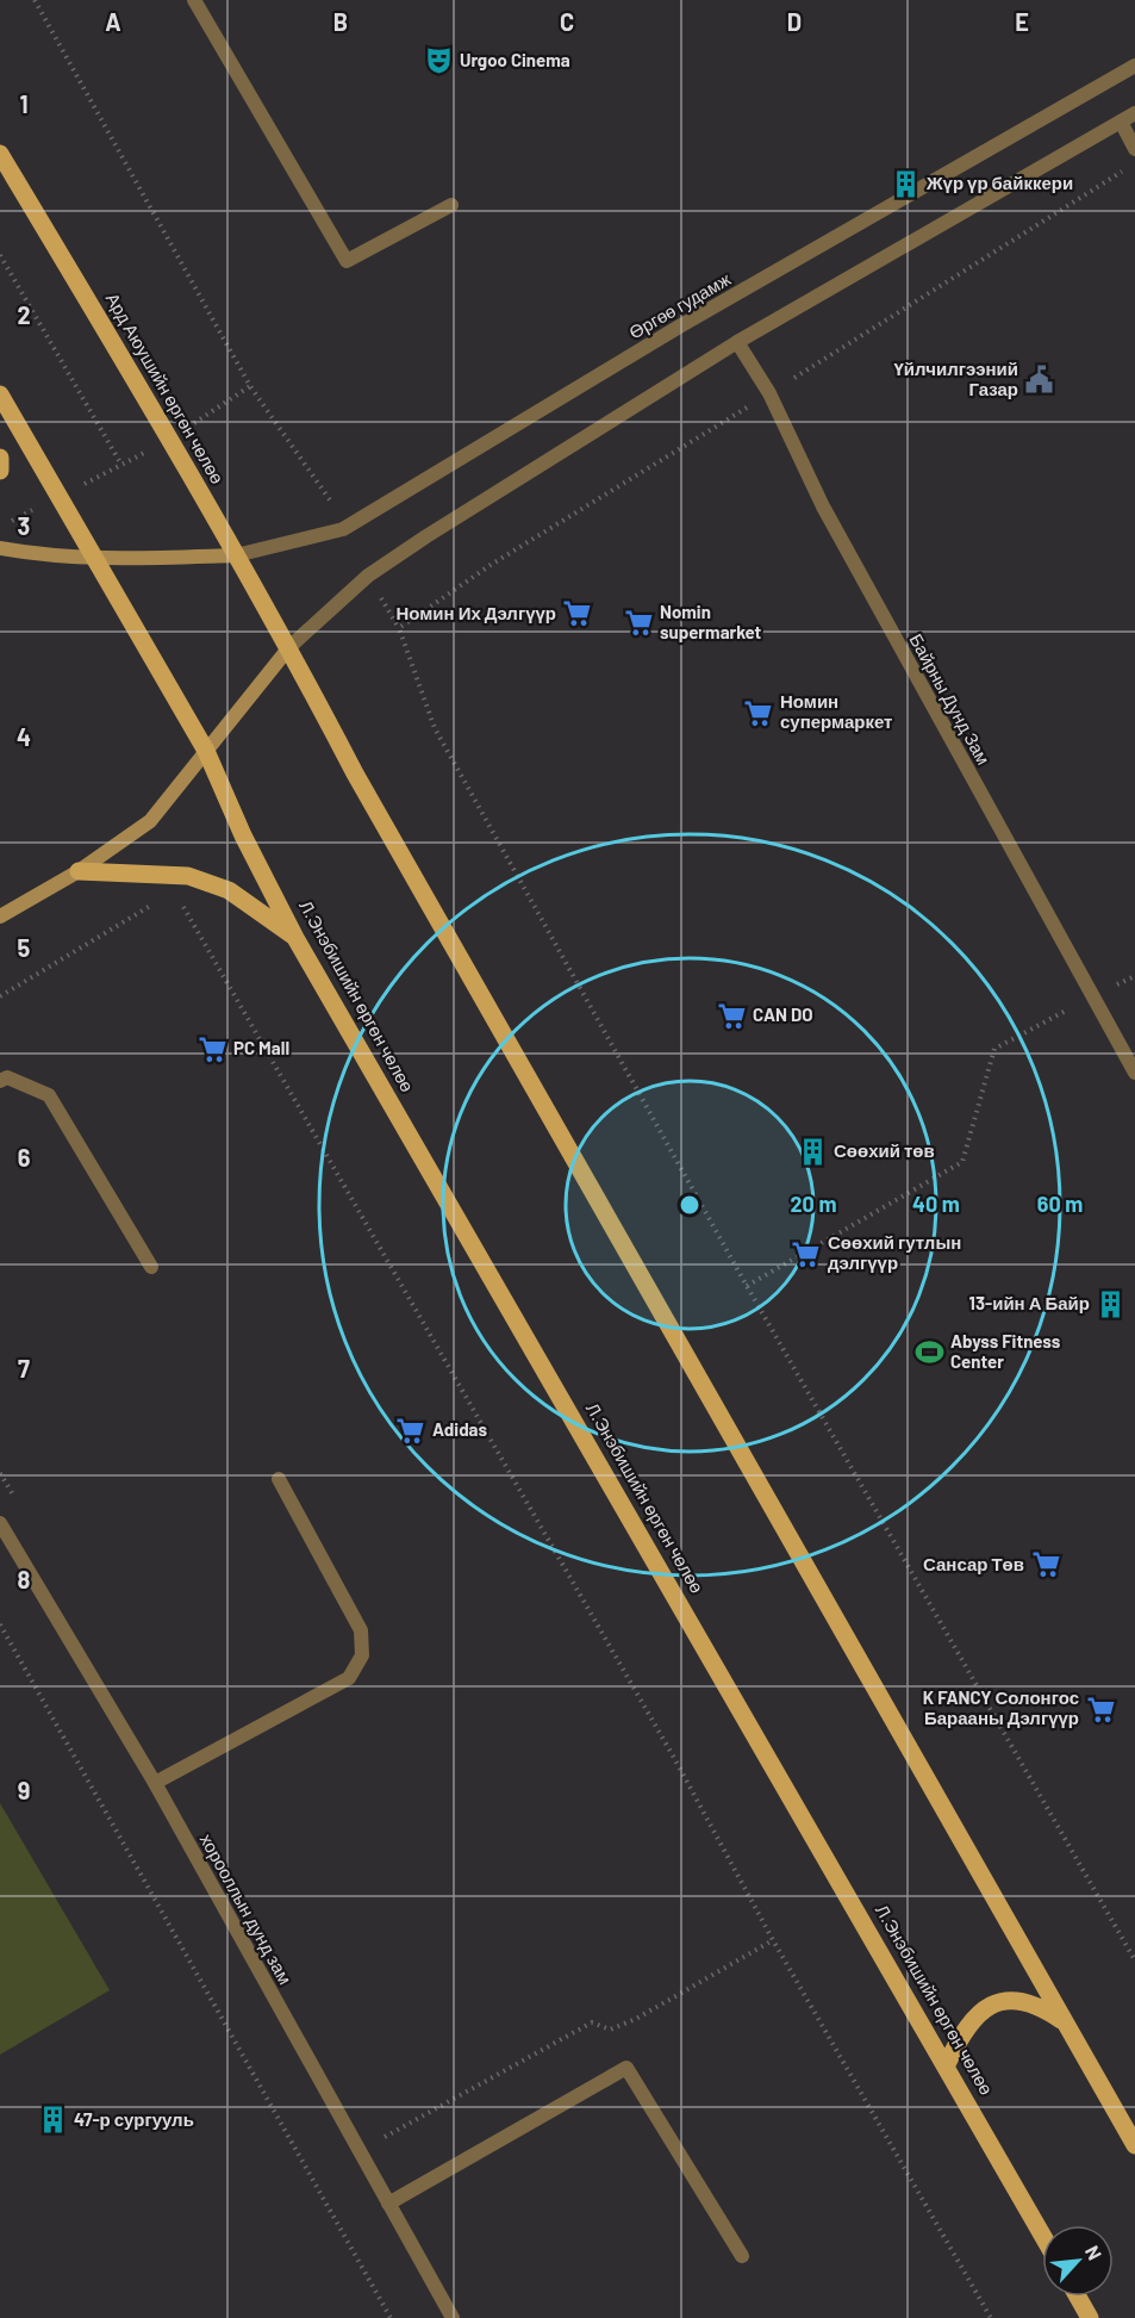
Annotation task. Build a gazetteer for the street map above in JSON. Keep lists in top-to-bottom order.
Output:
{
  "streets": {
    "main road": ["Ард Аюушийн өргөн чөлөө", "Л.Энэбишийн өргөн чөлөө"],
    "street": ["Өргөө гудамж", "Байрны Дунд Зам", "хорооллын дунд зам"]
  },
  "crossings": [
    ["Өргөө гудамж", "Ард Аюушийн өргөн чөлөө"]
  ],
  "places": {
    "theatre": ["Urgoo Cinema"],
    "building": [
      "Жүр үр байккери",
      "Сөөхий төв",
      "13-ийн А Байр",
      "47-р сургууль"
    ],
    "public building": ["Үйлчилгээний Газар"],
    "supermarket": [
      "Номин Их Дэлгүүр",
      "Nomin supermarket",
      "Номин супермаркет",
      "CAN DO",
      "PC Mall",
      "Сөөхий гутлын дэлгүүр",
      "Adidas",
      "Сансар Төв",
      "K FANCY Солонгос Барааны Дэлгүүр"
    ],
    "sports": ["Abyss Fitness Center"]
  },
  "north": "top right",
  "grid": {
    "columns": [
      "A",
      "B",
      "C",
      "D",
      "E"
    ],
    "rows": [
      "1",
      "2",
      "3",
      "4",
      "5",
      "6",
      "7",
      "8",
      "9"
    ]
  },
  "rings": ["20 m", "40 m", "60 m"]
}
